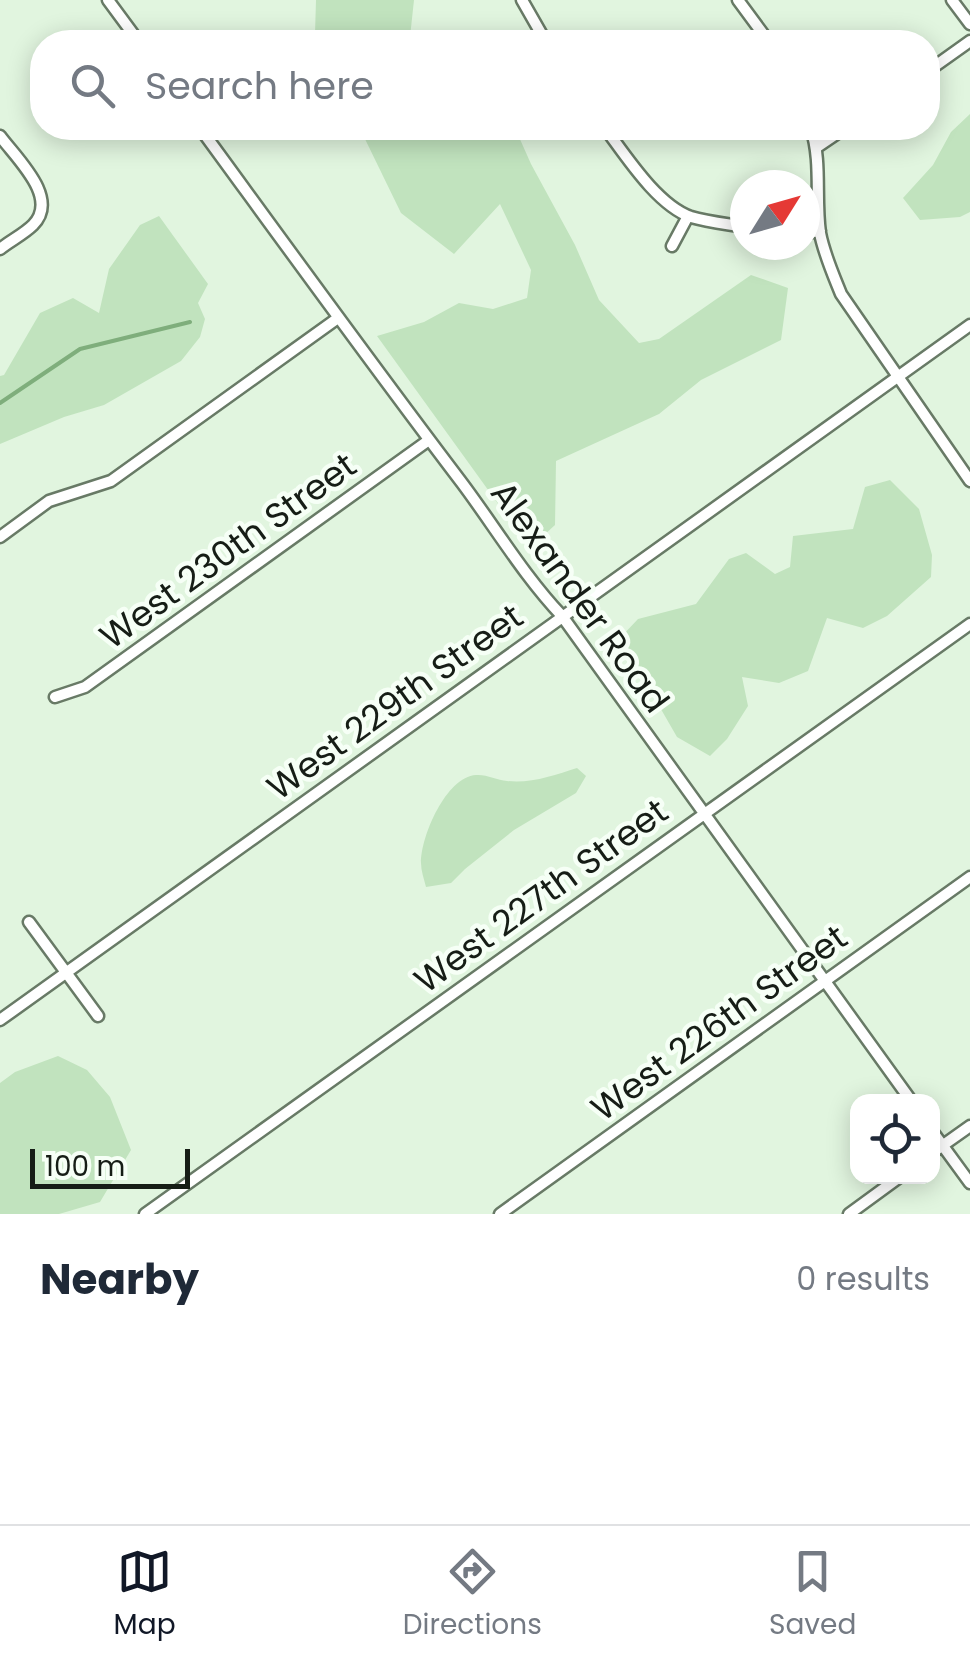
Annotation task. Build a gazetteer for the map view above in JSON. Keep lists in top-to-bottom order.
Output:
{
  "streets": {
    "street": [
      "West 230th Street",
      "Alexander Road",
      "West 229th Street",
      "West 227th Street",
      "West 226th Street"
    ]
  },
  "crossings": [
    ["West 230th Street", "Alexander Road"],
    ["Alexander Road", "West 229th Street"],
    ["Alexander Road", "West 227th Street"],
    ["Alexander Road", "West 226th Street"]
  ],
  "scale_bar": "100 m",
  "north": "top right",
  "page": {
    "search": "Search here",
    "scale": "100 m",
    "heading": ["Nearby", "0 results"],
    "nav": ["Map", "Directions", "Saved"]
  }
}
